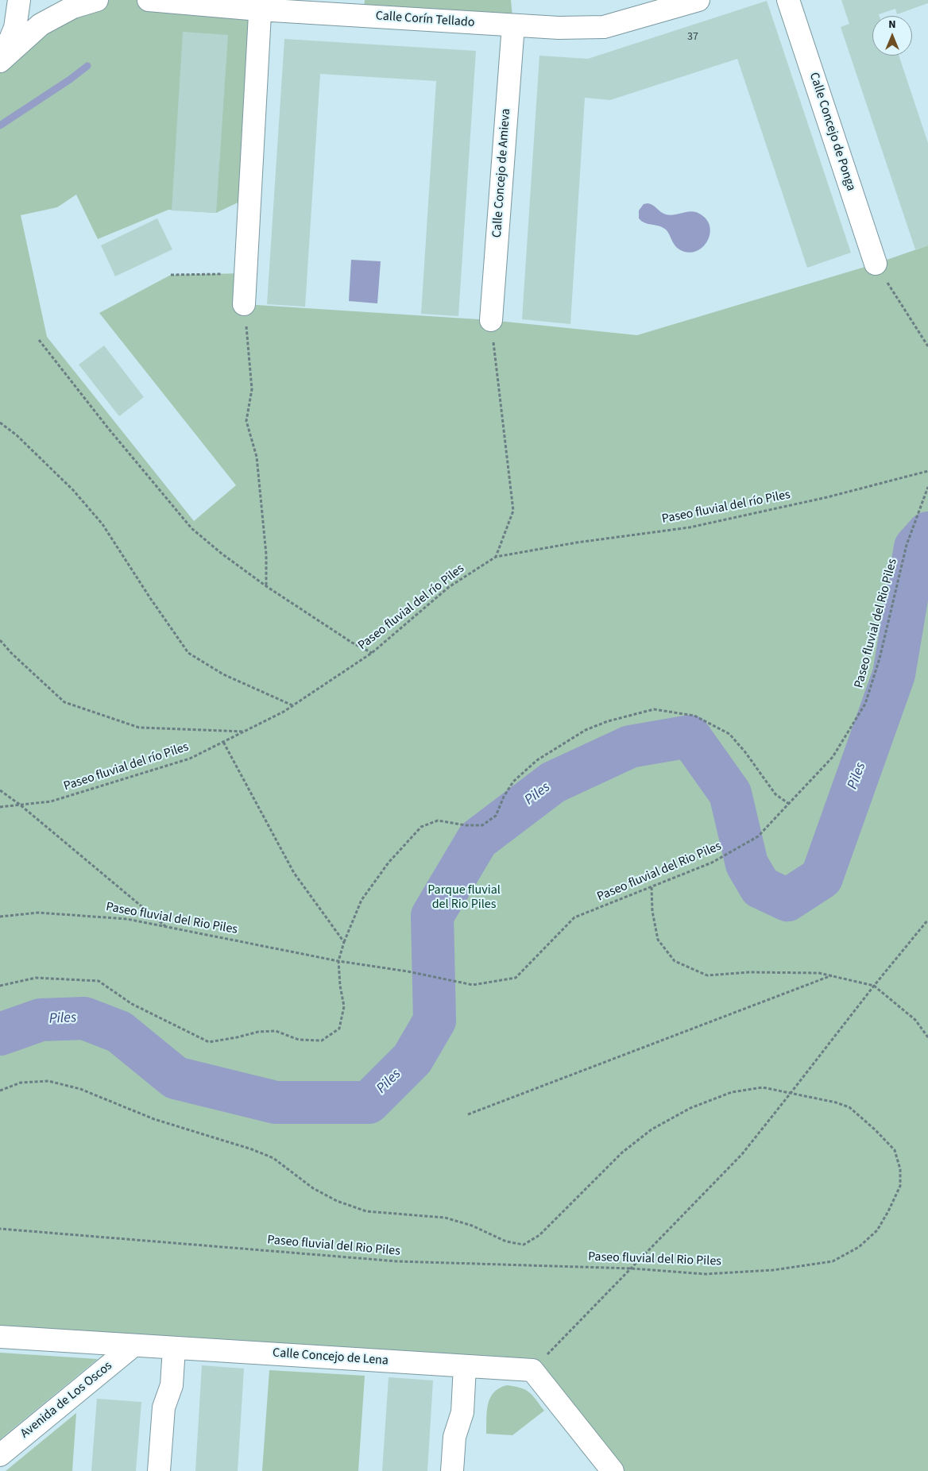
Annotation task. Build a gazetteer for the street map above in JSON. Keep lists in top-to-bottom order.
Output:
{
  "streets": {
    "street": [
      "Calle Corín Tellado",
      "Calle Concejo de Ponga",
      "Calle Concejo de Amieva",
      "Calle Concejo de Lena",
      "Avenida de Los Oscos"
    ],
    "path": ["Paseo fluvial del río Piles", "Paseo fluvial del Rio Piles"]
  },
  "crossings": [
    ["Calle Corín Tellado", "Calle Concejo de Amieva"],
    ["Calle Concejo de Lena", "Avenida de Los Oscos"]
  ],
  "water": ["Piles"],
  "parks": ["Parque fluvial del Rio Piles"],
  "house_numbers": ["37"],
  "north": "top"
}
